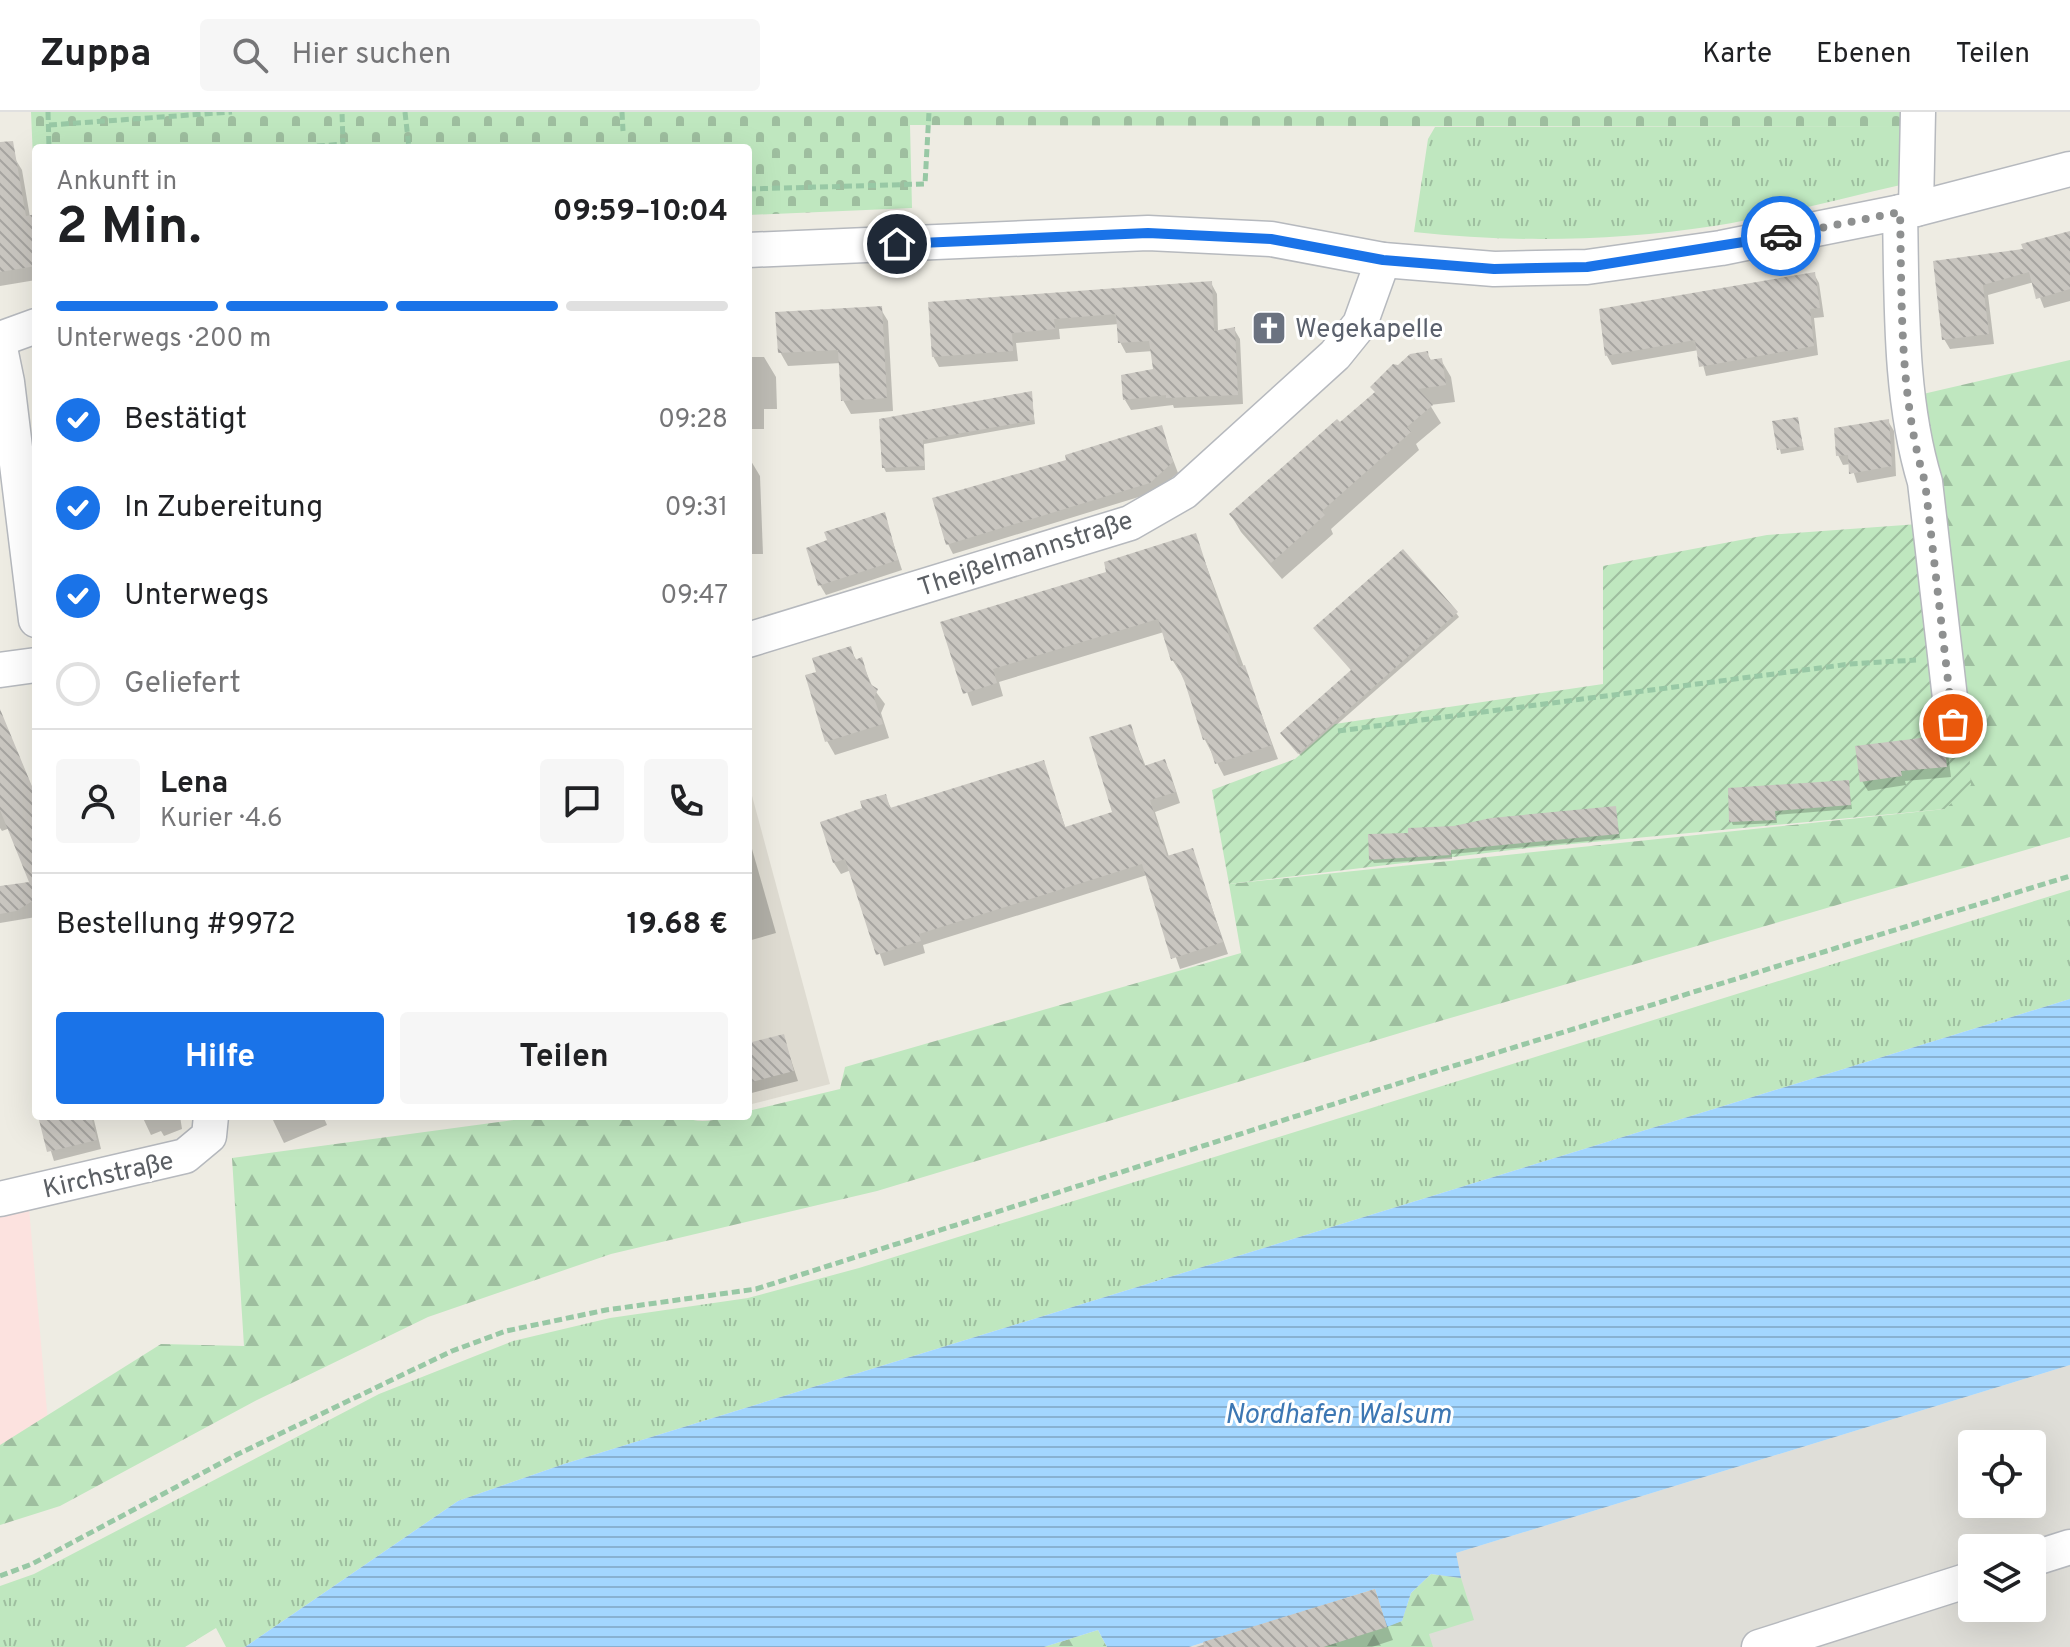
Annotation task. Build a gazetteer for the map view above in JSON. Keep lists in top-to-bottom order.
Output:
{
  "streets": {
    "street": ["Theißelmannstraße", "Kirchstraße"]
  },
  "water": ["Nordhafen Walsum"],
  "places": {
    "church": ["Wegekapelle"]
  },
  "page": {
    "header": "Zuppa",
    "search": "Hier suchen",
    "nav": ["Karte", "Ebenen", "Teilen"],
    "heading": ["2 Min.", "Ankunft in", "09:59–10:04"],
    "panel": [
      "Lena",
      "Kurier · 4.6",
      "Bestellung #9972",
      "19.68 €"
    ],
    "bar": "Unterwegs · 200 m",
    "list": [
      ["Bestätigt", "09:28"],
      ["In Zubereitung", "09:31"],
      ["Unterwegs", "09:47"],
      "Geliefert"
    ],
    "buttons": ["Hilfe", "Teilen"]
  }
}
